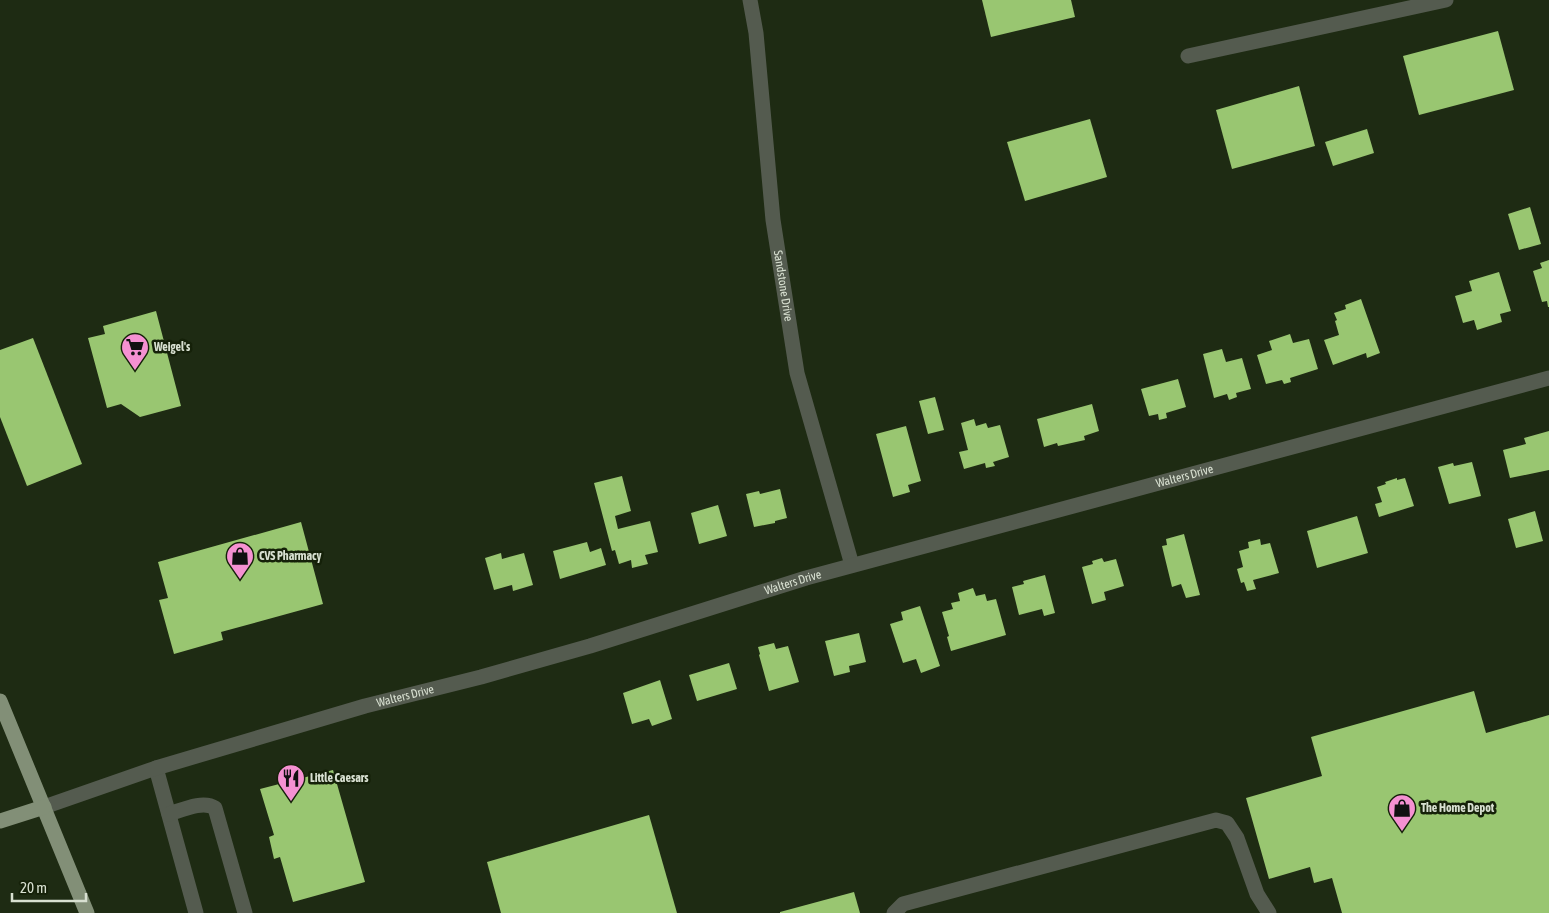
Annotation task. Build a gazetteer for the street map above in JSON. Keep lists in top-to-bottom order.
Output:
{
  "streets": {
    "street": ["Sandstone Drive", "Walters Drive"]
  },
  "crossings": [
    ["Sandstone Drive", "Walters Drive"]
  ],
  "places": {
    "supermarket": ["Weigel's"],
    "shop": ["CVS Pharmacy", "The Home Depot"],
    "restaurant": ["Little Caesars"]
  },
  "scale_bar": "20 m"
}
